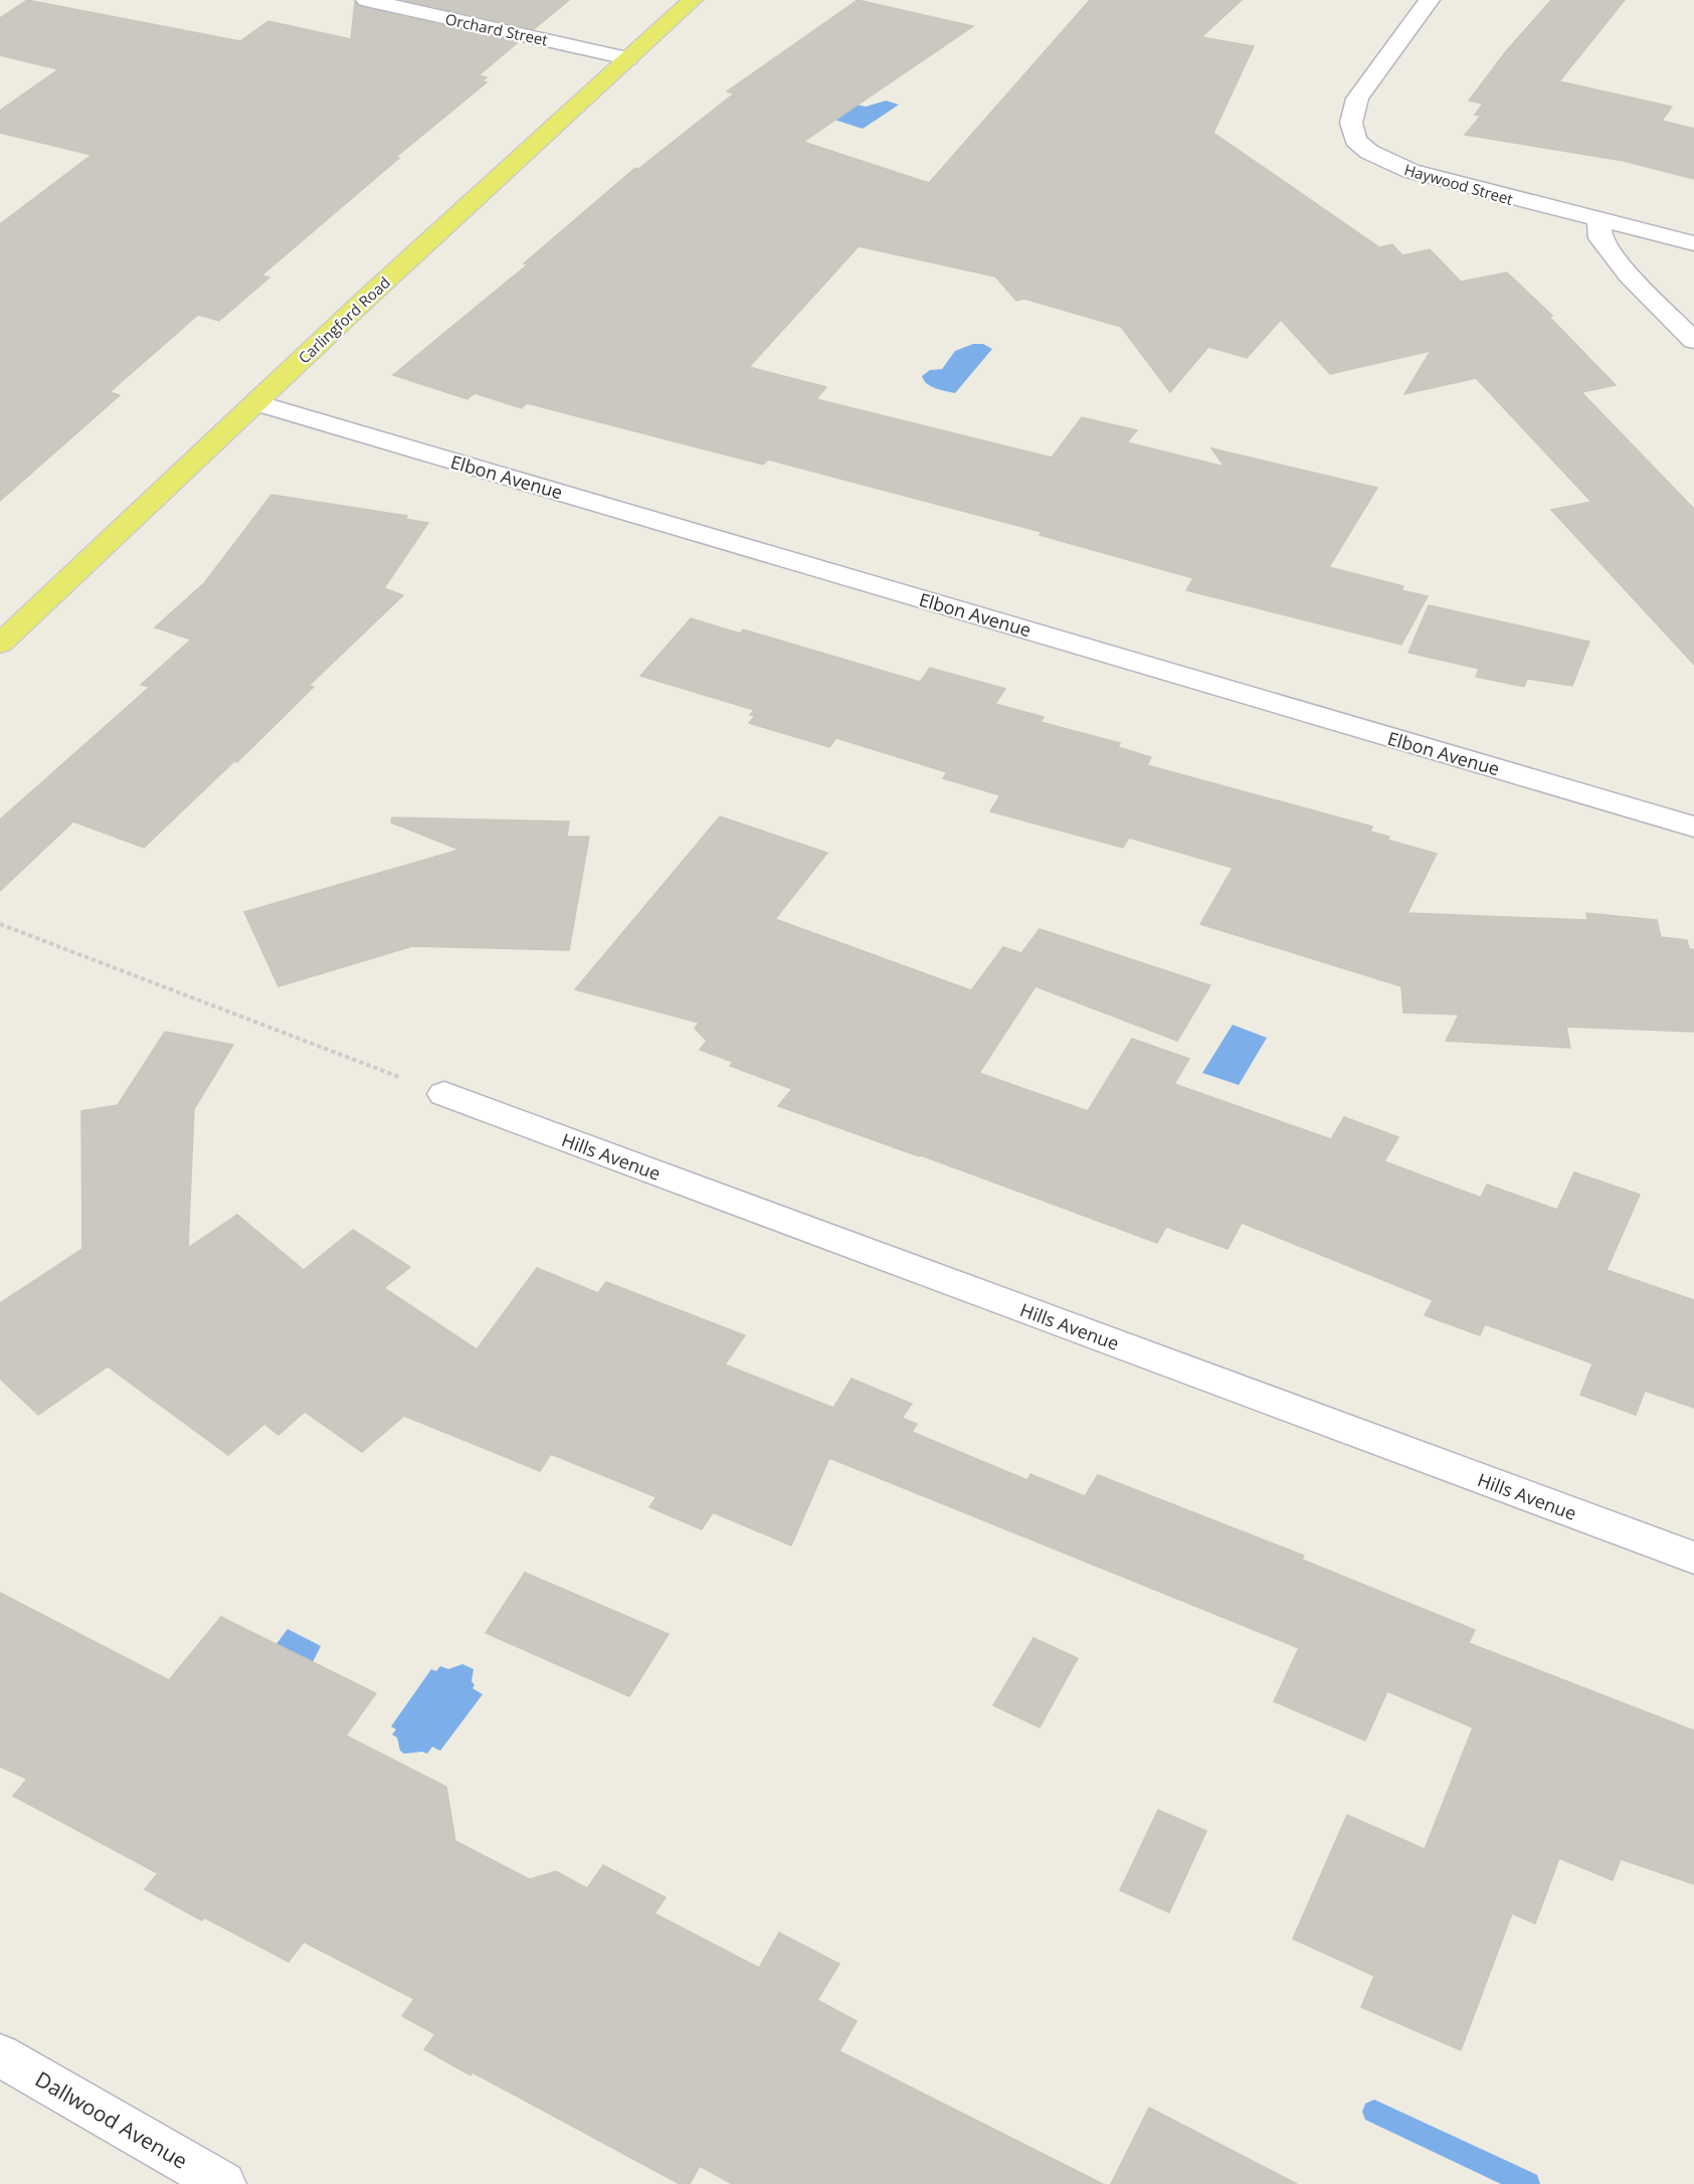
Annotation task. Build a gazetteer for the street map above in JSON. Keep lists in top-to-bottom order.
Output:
{
  "streets": {
    "main road": ["Carlingford Road"],
    "street": [
      "Orchard Street",
      "Haywood Street",
      "Elbon Avenue",
      "Hills Avenue",
      "Dallwood Avenue"
    ]
  },
  "crossings": [
    ["Orchard Street", "Carlingford Road"],
    ["Carlingford Road", "Elbon Avenue"]
  ]
}
